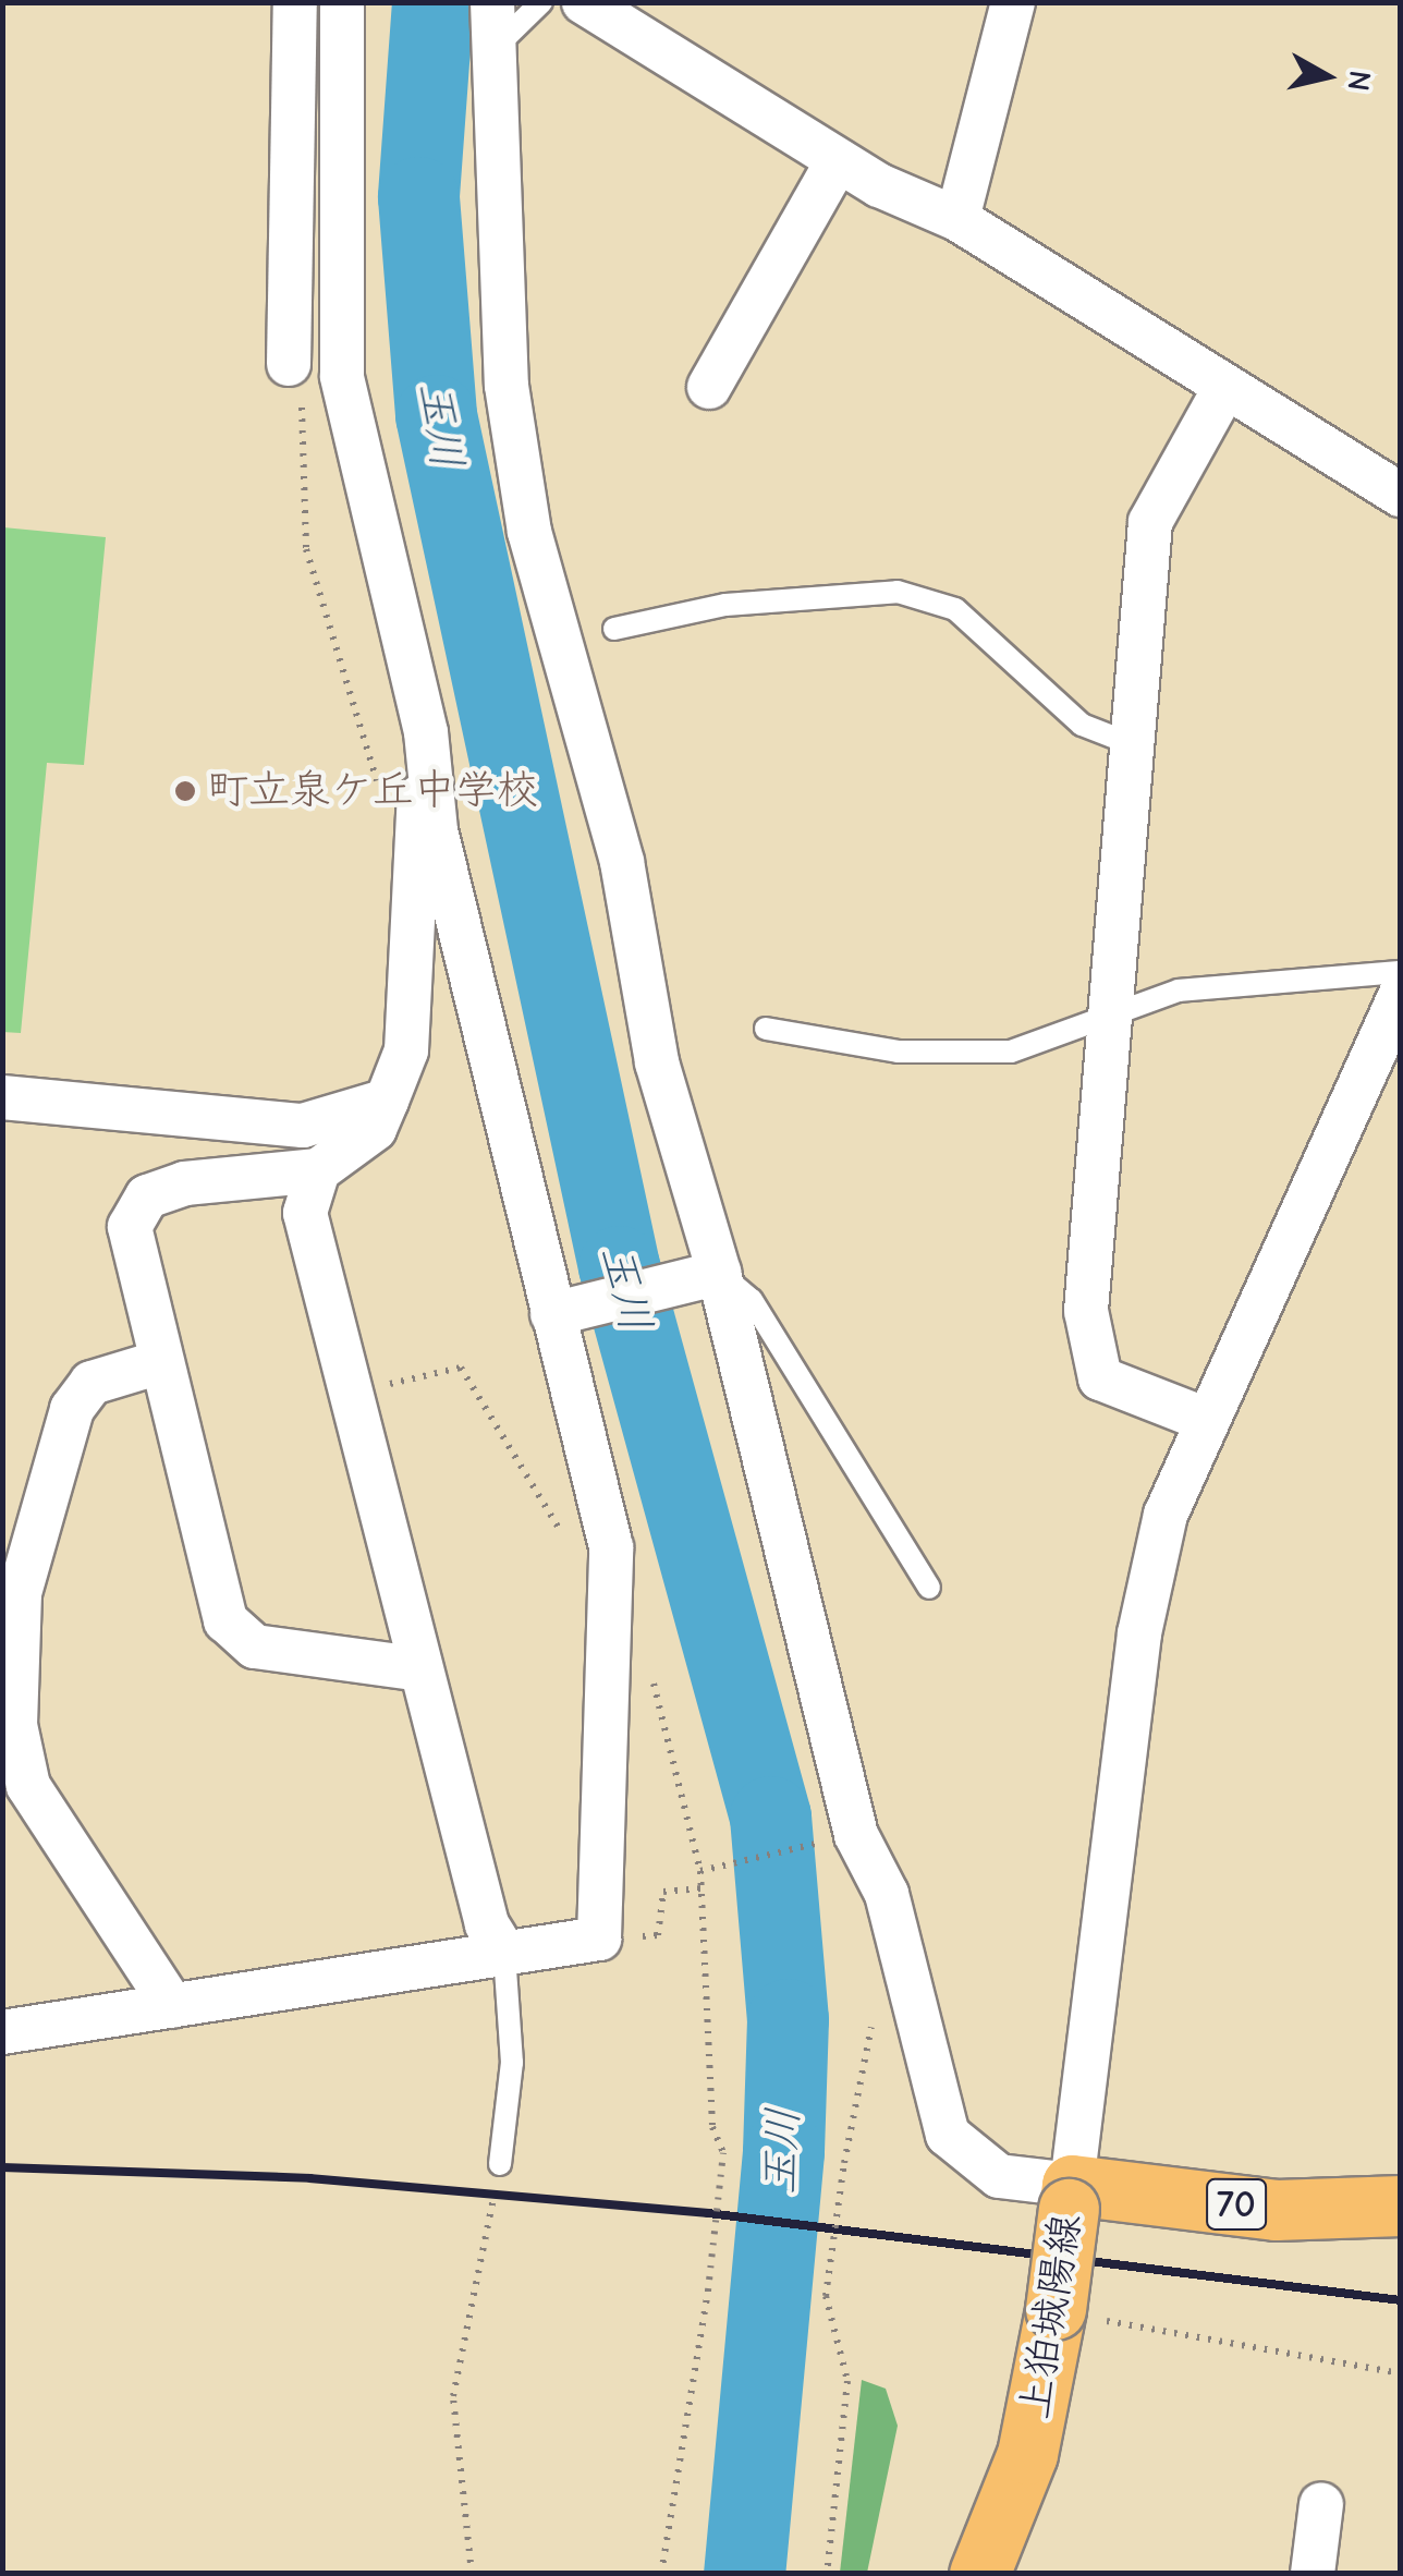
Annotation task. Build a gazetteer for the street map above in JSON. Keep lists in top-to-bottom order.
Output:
{
  "streets": {
    "main road": ["70", "上狛城陽線"]
  },
  "water": ["玉川"],
  "places": ["町立泉ケ丘中学校"],
  "north": "right"
}
